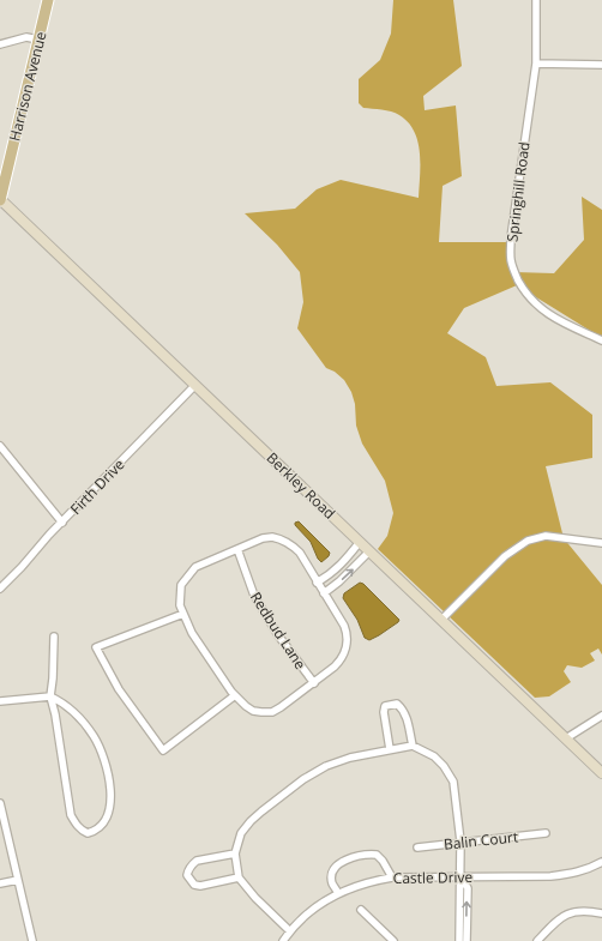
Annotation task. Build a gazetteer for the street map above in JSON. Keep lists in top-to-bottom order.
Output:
{
  "streets": {
    "main road": ["Harrison Avenue"],
    "street": [
      "Springhill Road",
      "Berkley Road",
      "Firth Drive",
      "Redbud Lane",
      "Balin Court",
      "Castle Drive"
    ]
  },
  "crossings": [
    ["Harrison Avenue", "Berkley Road"],
    ["Berkley Road", "Firth Drive"]
  ]
}
